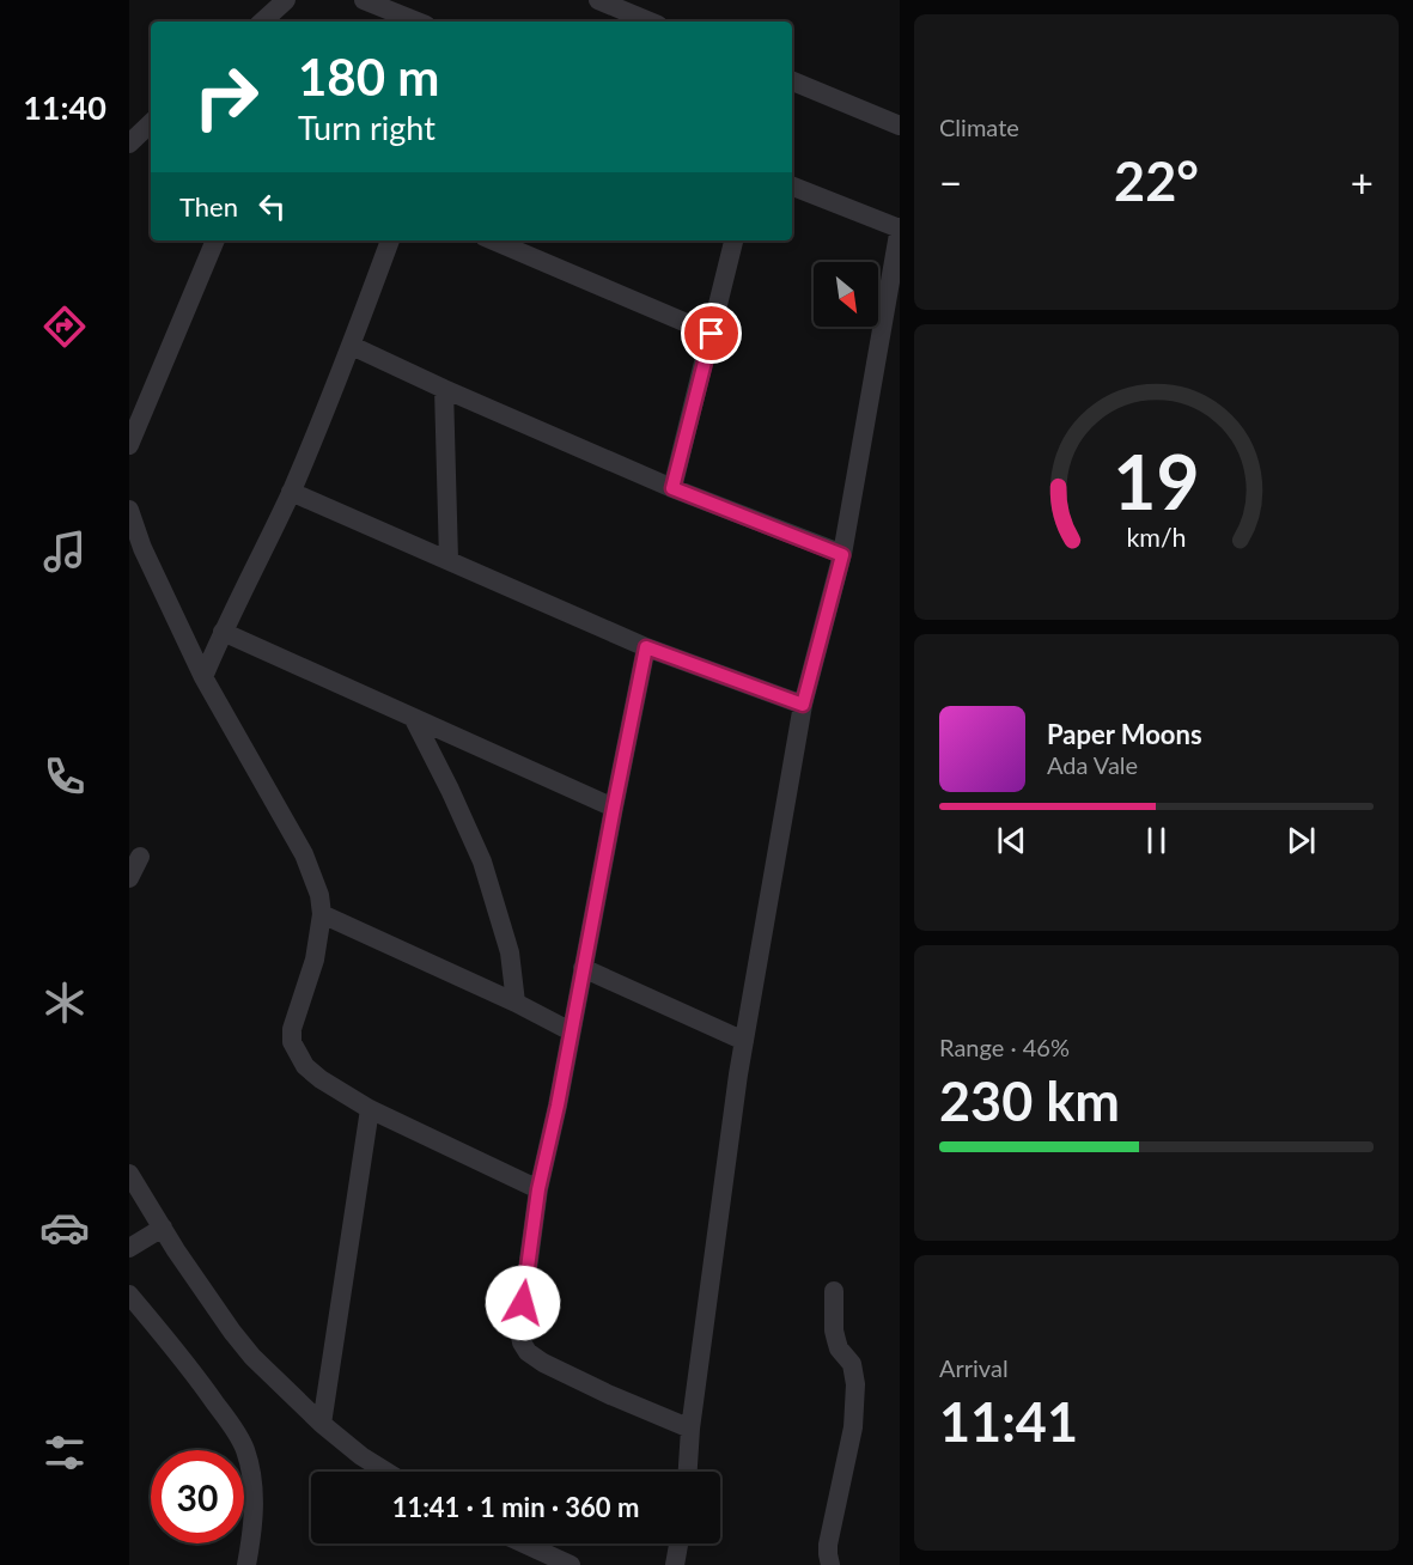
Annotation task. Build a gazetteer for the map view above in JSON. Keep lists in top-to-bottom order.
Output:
{
  "north": "bottom right",
  "page": {
    "tabs": "11:40",
    "tile": [
      "Climate",
      ["Range · 46%", "230 km"],
      ["Arrival", "11:41"]
    ],
    "turn": ["180 m", "Turn right"],
    "heat": ["−", "22°", "+"],
    "then": "Then",
    "song": ["Paper Moons", "Ada Vale"],
    "limit": "30",
    "trip": "11:41 · 1 min · 360 m",
    "gauge": ["19", "km/h"]
  }
}
